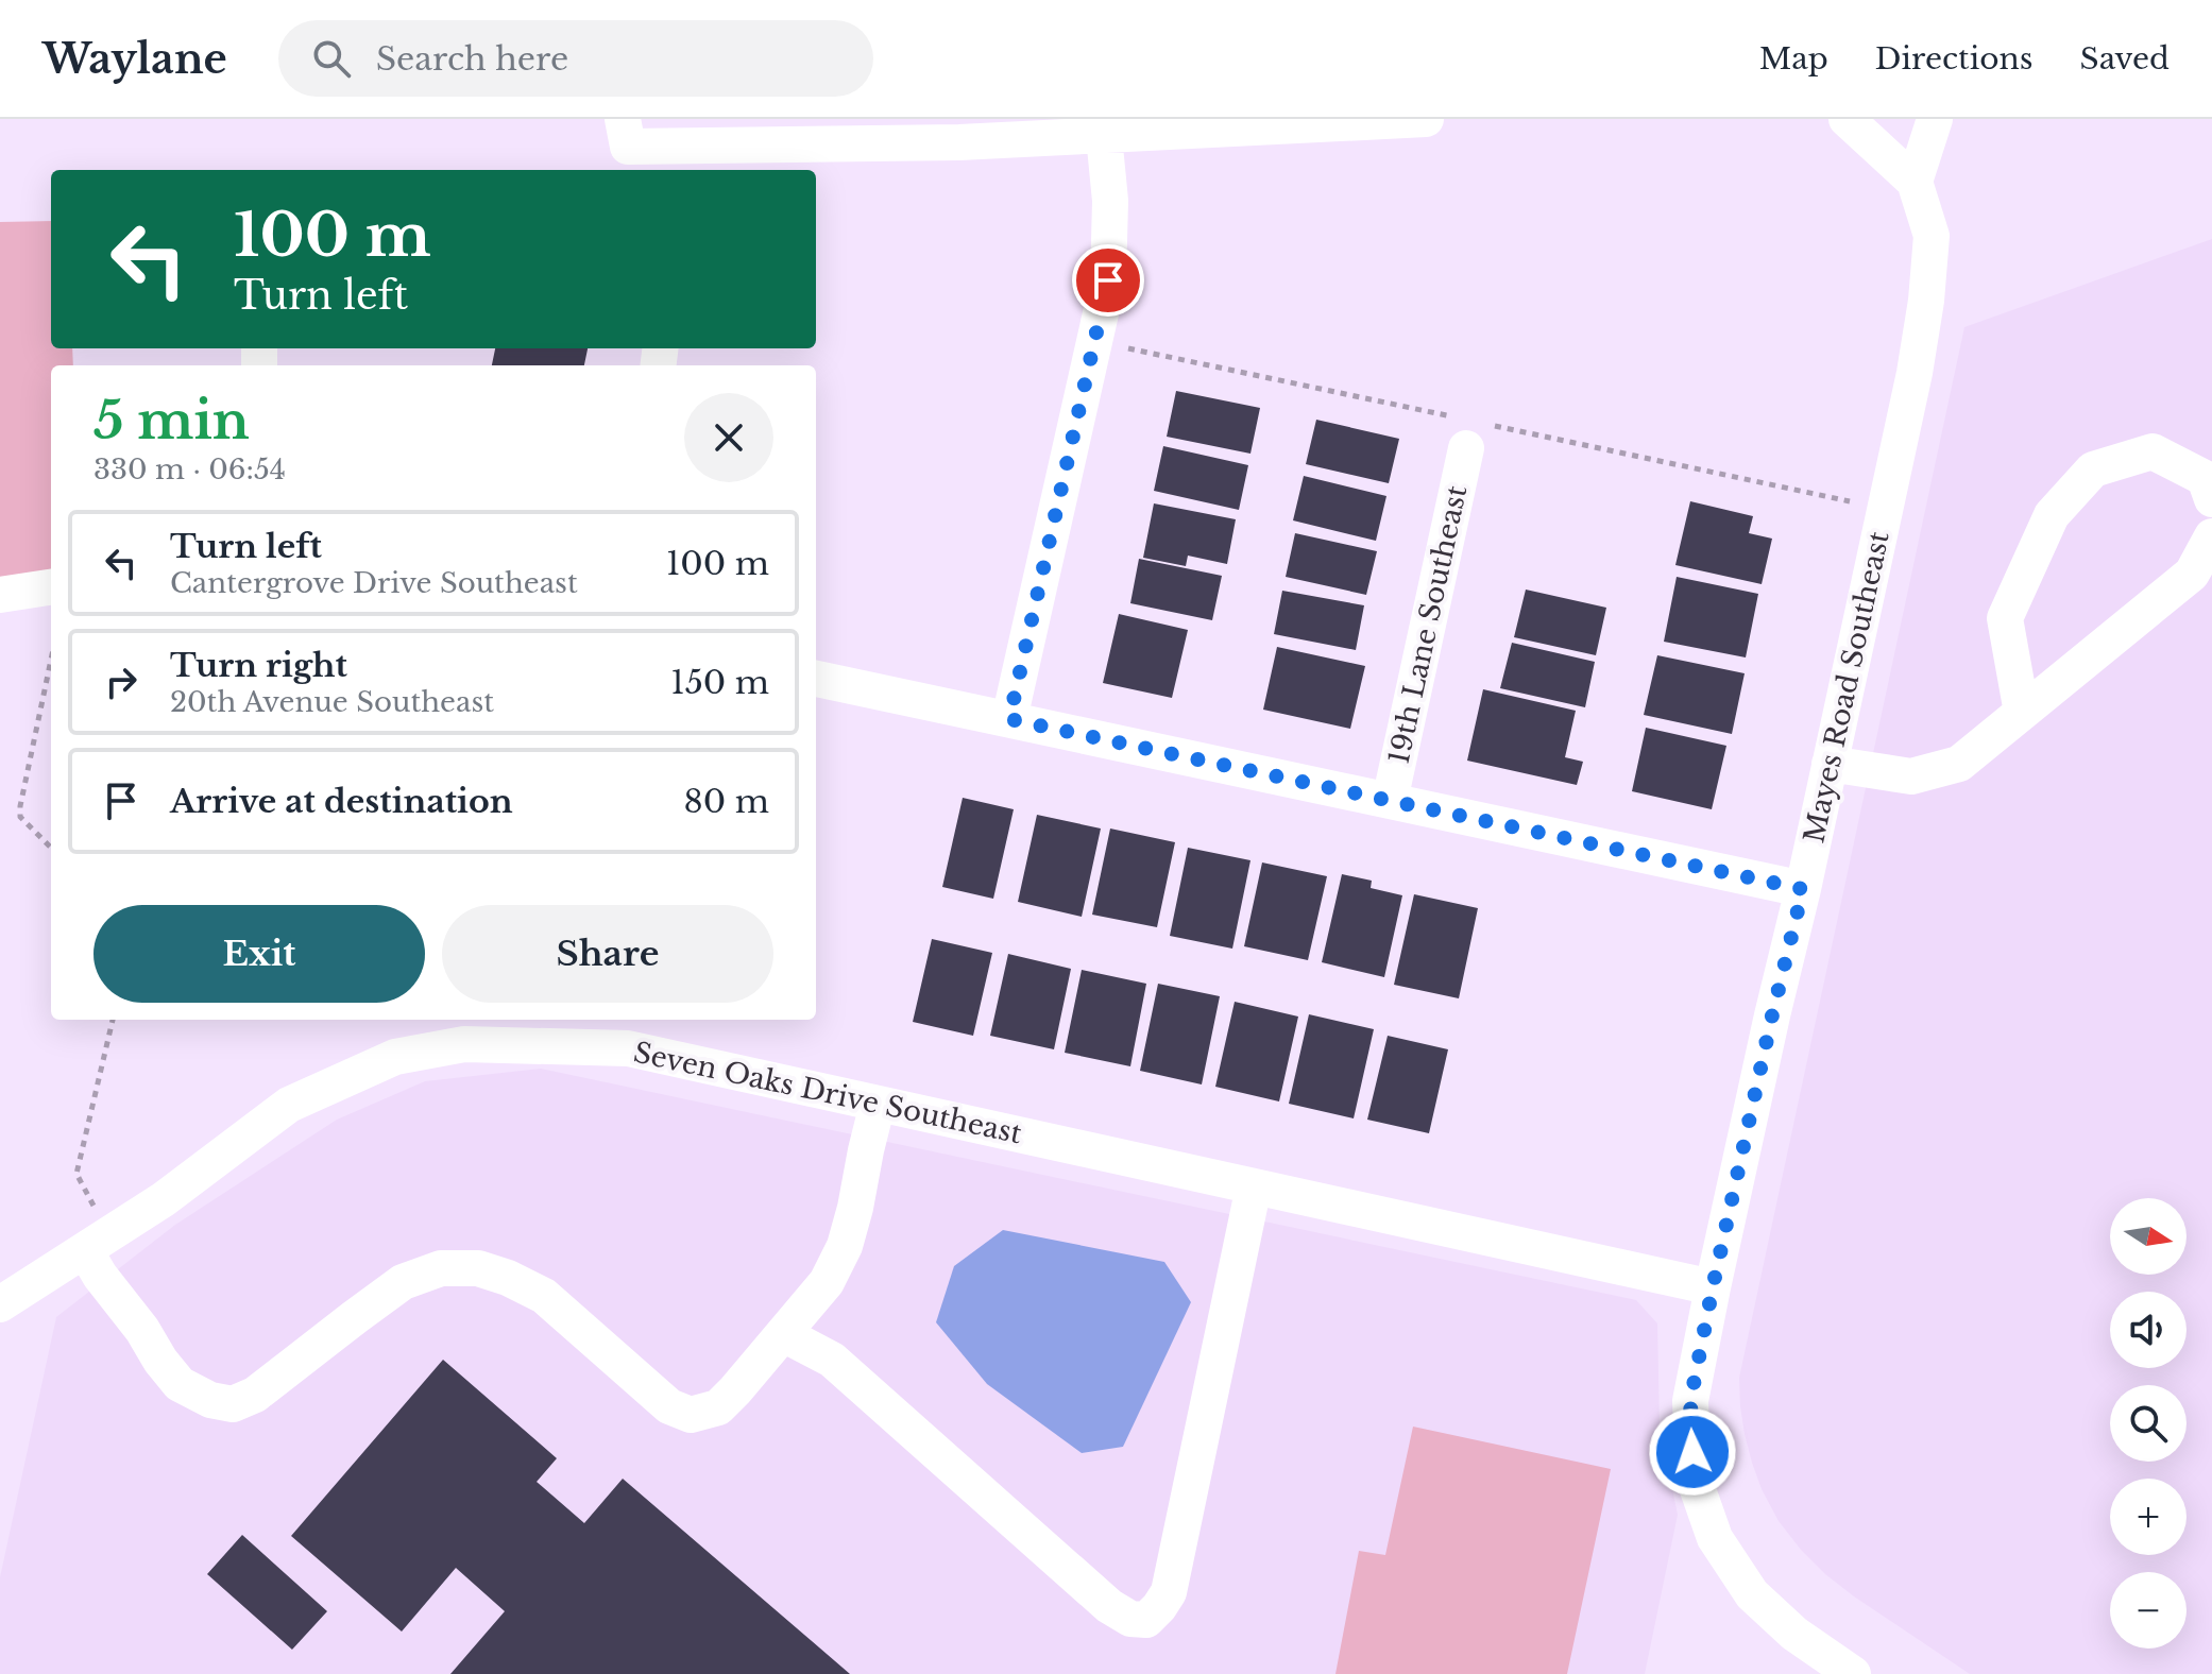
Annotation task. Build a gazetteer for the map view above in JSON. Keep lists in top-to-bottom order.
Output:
{
  "streets": {
    "street": ["19th Lane Southeast", "Mayes Road Southeast", "Seven Oaks Drive Southeast"]
  },
  "crossings": [
    ["Mayes Road Southeast", "Seven Oaks Drive Southeast"]
  ],
  "north": "right",
  "page": {
    "header": "Waylane",
    "search": "Search here",
    "nav": ["Map", "Directions", "Saved"],
    "turn": ["100 m", "Turn left"],
    "heading": ["5 min", "330 m · 06:54"],
    "list": [
      {
        "name": "Turn left",
        "note": "Cantergrove Drive Southeast",
        "value": "100 m"
      },
      {
        "name": "Turn right",
        "note": "20th Avenue Southeast",
        "value": "150 m"
      },
      {
        "name": "Arrive at destination",
        "value": "80 m"
      }
    ],
    "buttons": ["Exit", "Share"],
    "map_buttons": ["+", "−"]
  }
}
